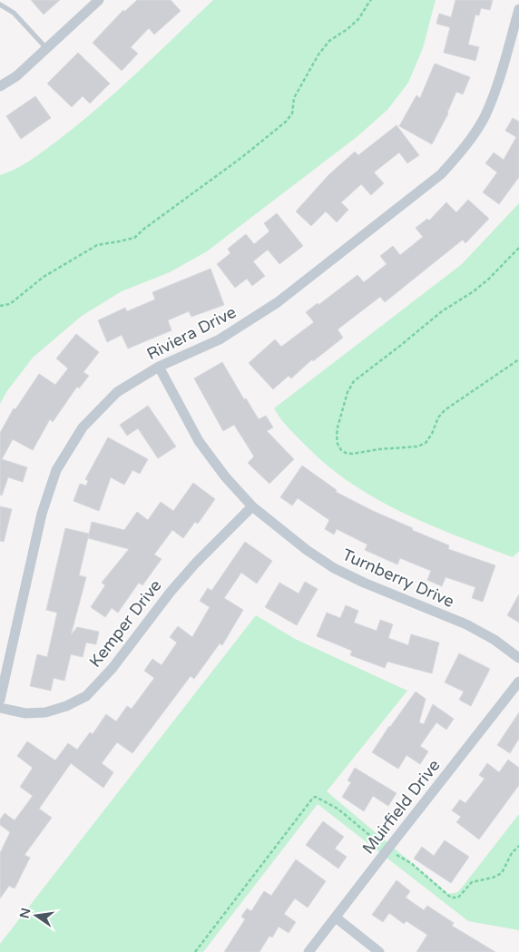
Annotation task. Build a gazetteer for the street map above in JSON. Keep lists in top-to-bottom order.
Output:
{
  "streets": {
    "street": [
      "Riviera Drive",
      "Turnberry Drive",
      "Kemper Drive",
      "Muirfield Drive"
    ]
  },
  "crossings": [
    ["Riviera Drive", "Turnberry Drive"],
    ["Turnberry Drive", "Kemper Drive"]
  ],
  "north": "left"
}
